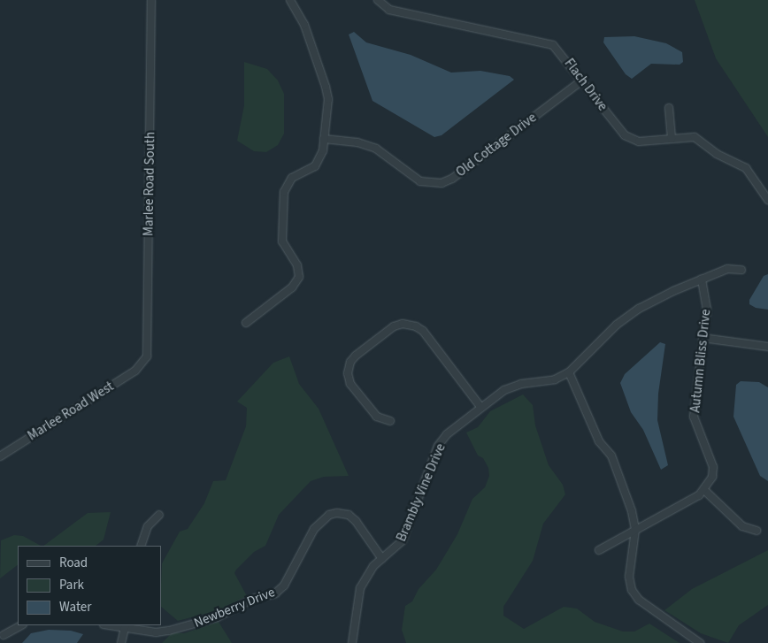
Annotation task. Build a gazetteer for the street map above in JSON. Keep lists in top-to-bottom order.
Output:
{
  "streets": {
    "street": [
      "Flach Drive",
      "Old Cottage Drive",
      "Marlee Road South",
      "Autumn Bliss Drive",
      "Marlee Road West",
      "Brambly Vine Drive",
      "Newberry Drive"
    ]
  },
  "crossings": [
    ["Flach Drive", "Old Cottage Drive"],
    ["Marlee Road South", "Marlee Road West"],
    ["Autumn Bliss Drive", "Brambly Vine Drive"],
    ["Brambly Vine Drive", "Newberry Drive"]
  ],
  "legend": ["Road", "Park", "Water"]
}
